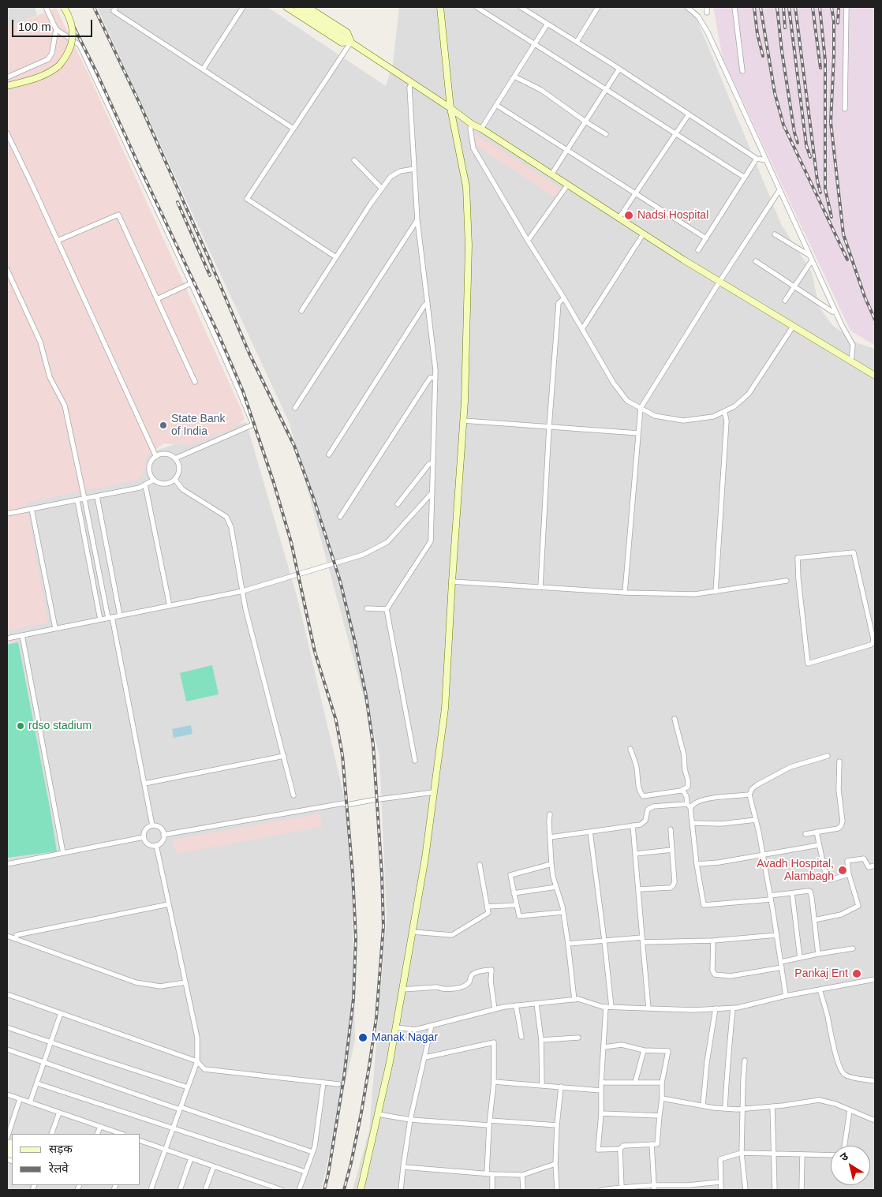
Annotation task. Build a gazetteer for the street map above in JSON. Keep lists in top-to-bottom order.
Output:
{
  "places": [
    "Nadsi Hospital",
    "State Bank of India",
    "rdso stadium",
    "Avadh Hospital, Alambagh",
    "Pankaj Ent",
    "Manak Nagar"
  ],
  "legend": ["सड़क", "रेलवे"],
  "scale_bar": "100 m",
  "north": "top left"
}
